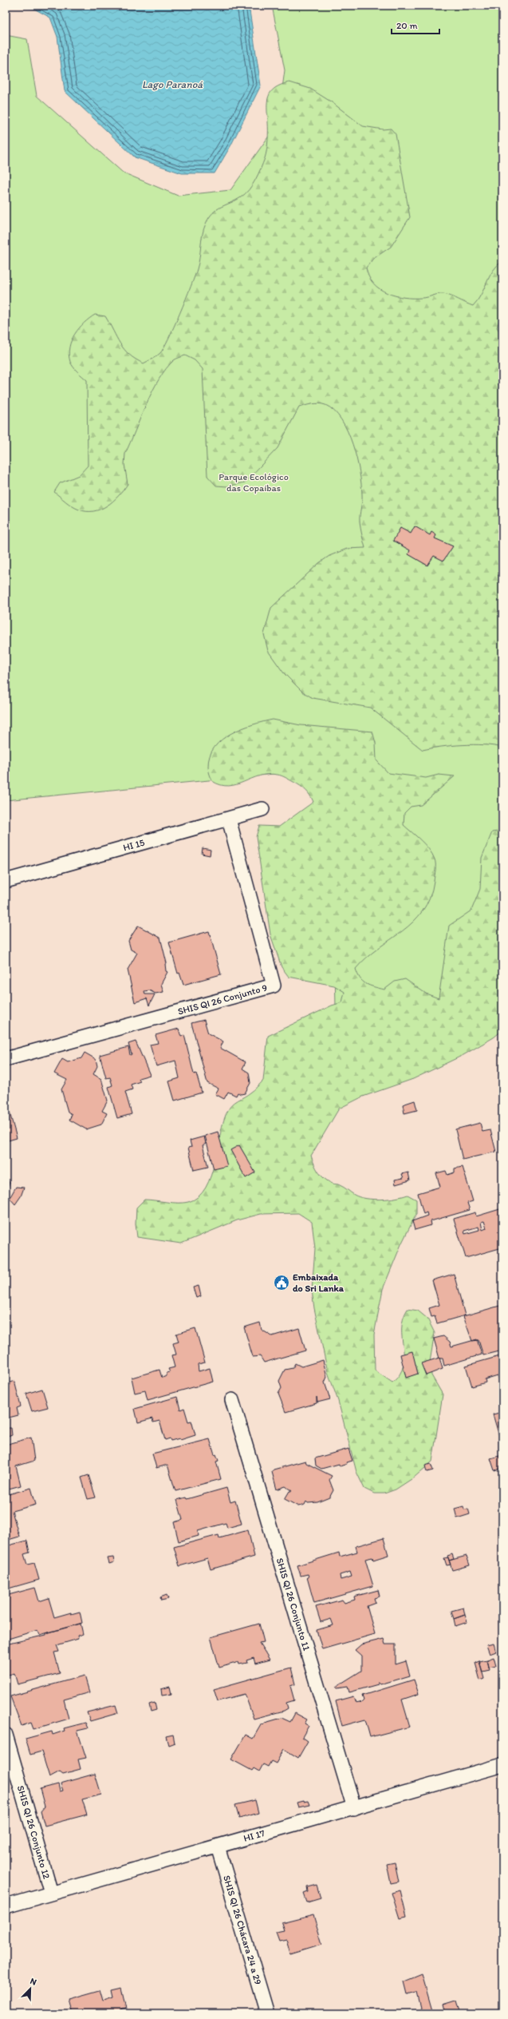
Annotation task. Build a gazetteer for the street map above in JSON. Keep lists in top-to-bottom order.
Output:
{
  "streets": {
    "street": [
      "HI 15",
      "SHIS QI 26 Conjunto 9",
      "SHIS QI 26 Conjunto 11",
      "SHIS QI 26 Conjunto 12",
      "HI 17",
      "SHIS QI 26 Chácara 24 a 29"
    ]
  },
  "crossings": [
    ["HI 15", "SHIS QI 26 Conjunto 9"],
    ["SHIS QI 26 Conjunto 11", "HI 17"],
    ["SHIS QI 26 Conjunto 12", "HI 17"],
    ["HI 17", "SHIS QI 26 Chácara 24 a 29"]
  ],
  "water": ["Lago Paranoá"],
  "parks": ["Parque Ecológico das Copaíbas"],
  "places": {
    "public building": ["Embaixada do Sri Lanka"]
  },
  "scale_bar": "20 m",
  "north": "top right"
}
